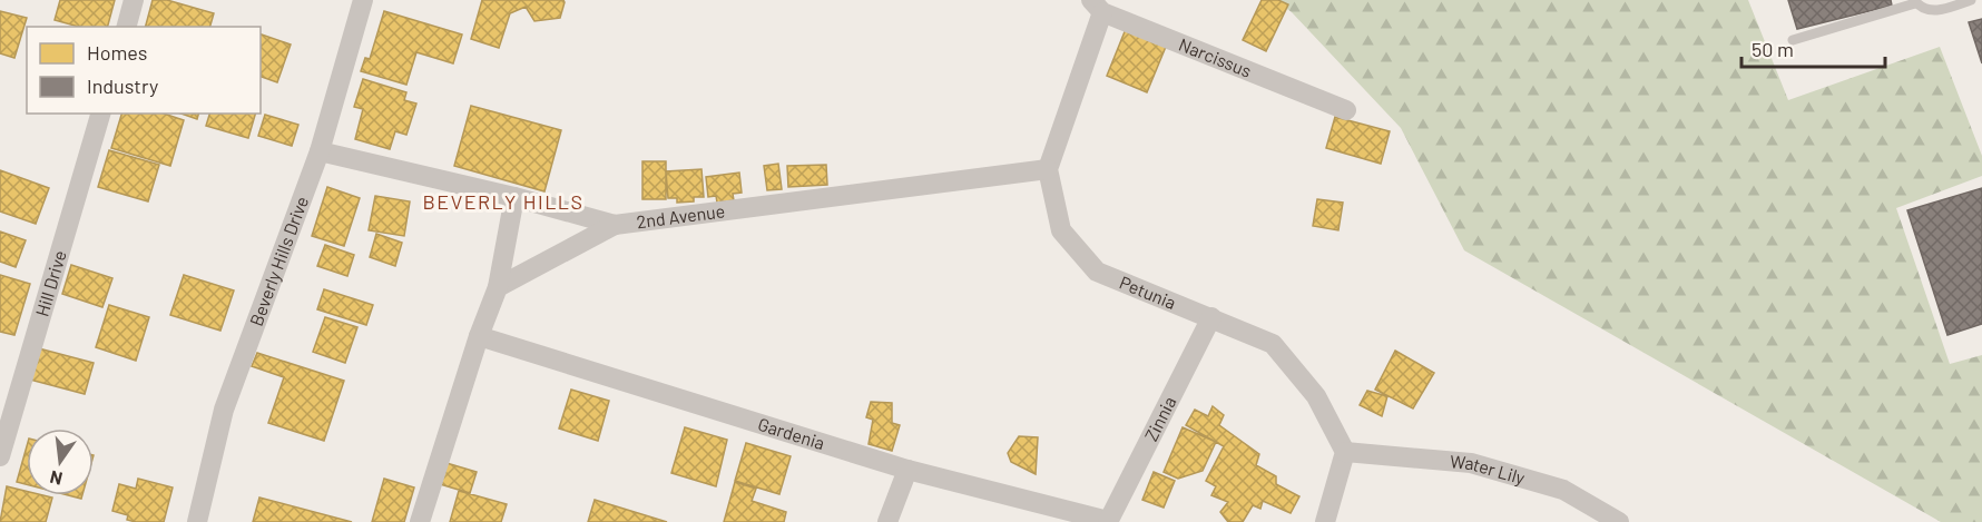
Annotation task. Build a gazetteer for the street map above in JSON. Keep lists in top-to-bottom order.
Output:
{
  "streets": {
    "street": [
      "Narcissus",
      "2nd Avenue",
      "Beverly Hills Drive",
      "Hill Drive",
      "Petunia",
      "Zinnia",
      "Gardenia",
      "Water Lily"
    ]
  },
  "crossings": [
    ["2nd Avenue", "Beverly Hills Drive"],
    ["2nd Avenue", "Petunia"],
    ["Petunia", "Zinnia"],
    ["Petunia", "Water Lily"],
    ["Zinnia", "Gardenia"]
  ],
  "districts": ["BEVERLY HILLS"],
  "legend": ["Homes", "Industry"],
  "scale_bar": "50 m",
  "north": "bottom"
}
